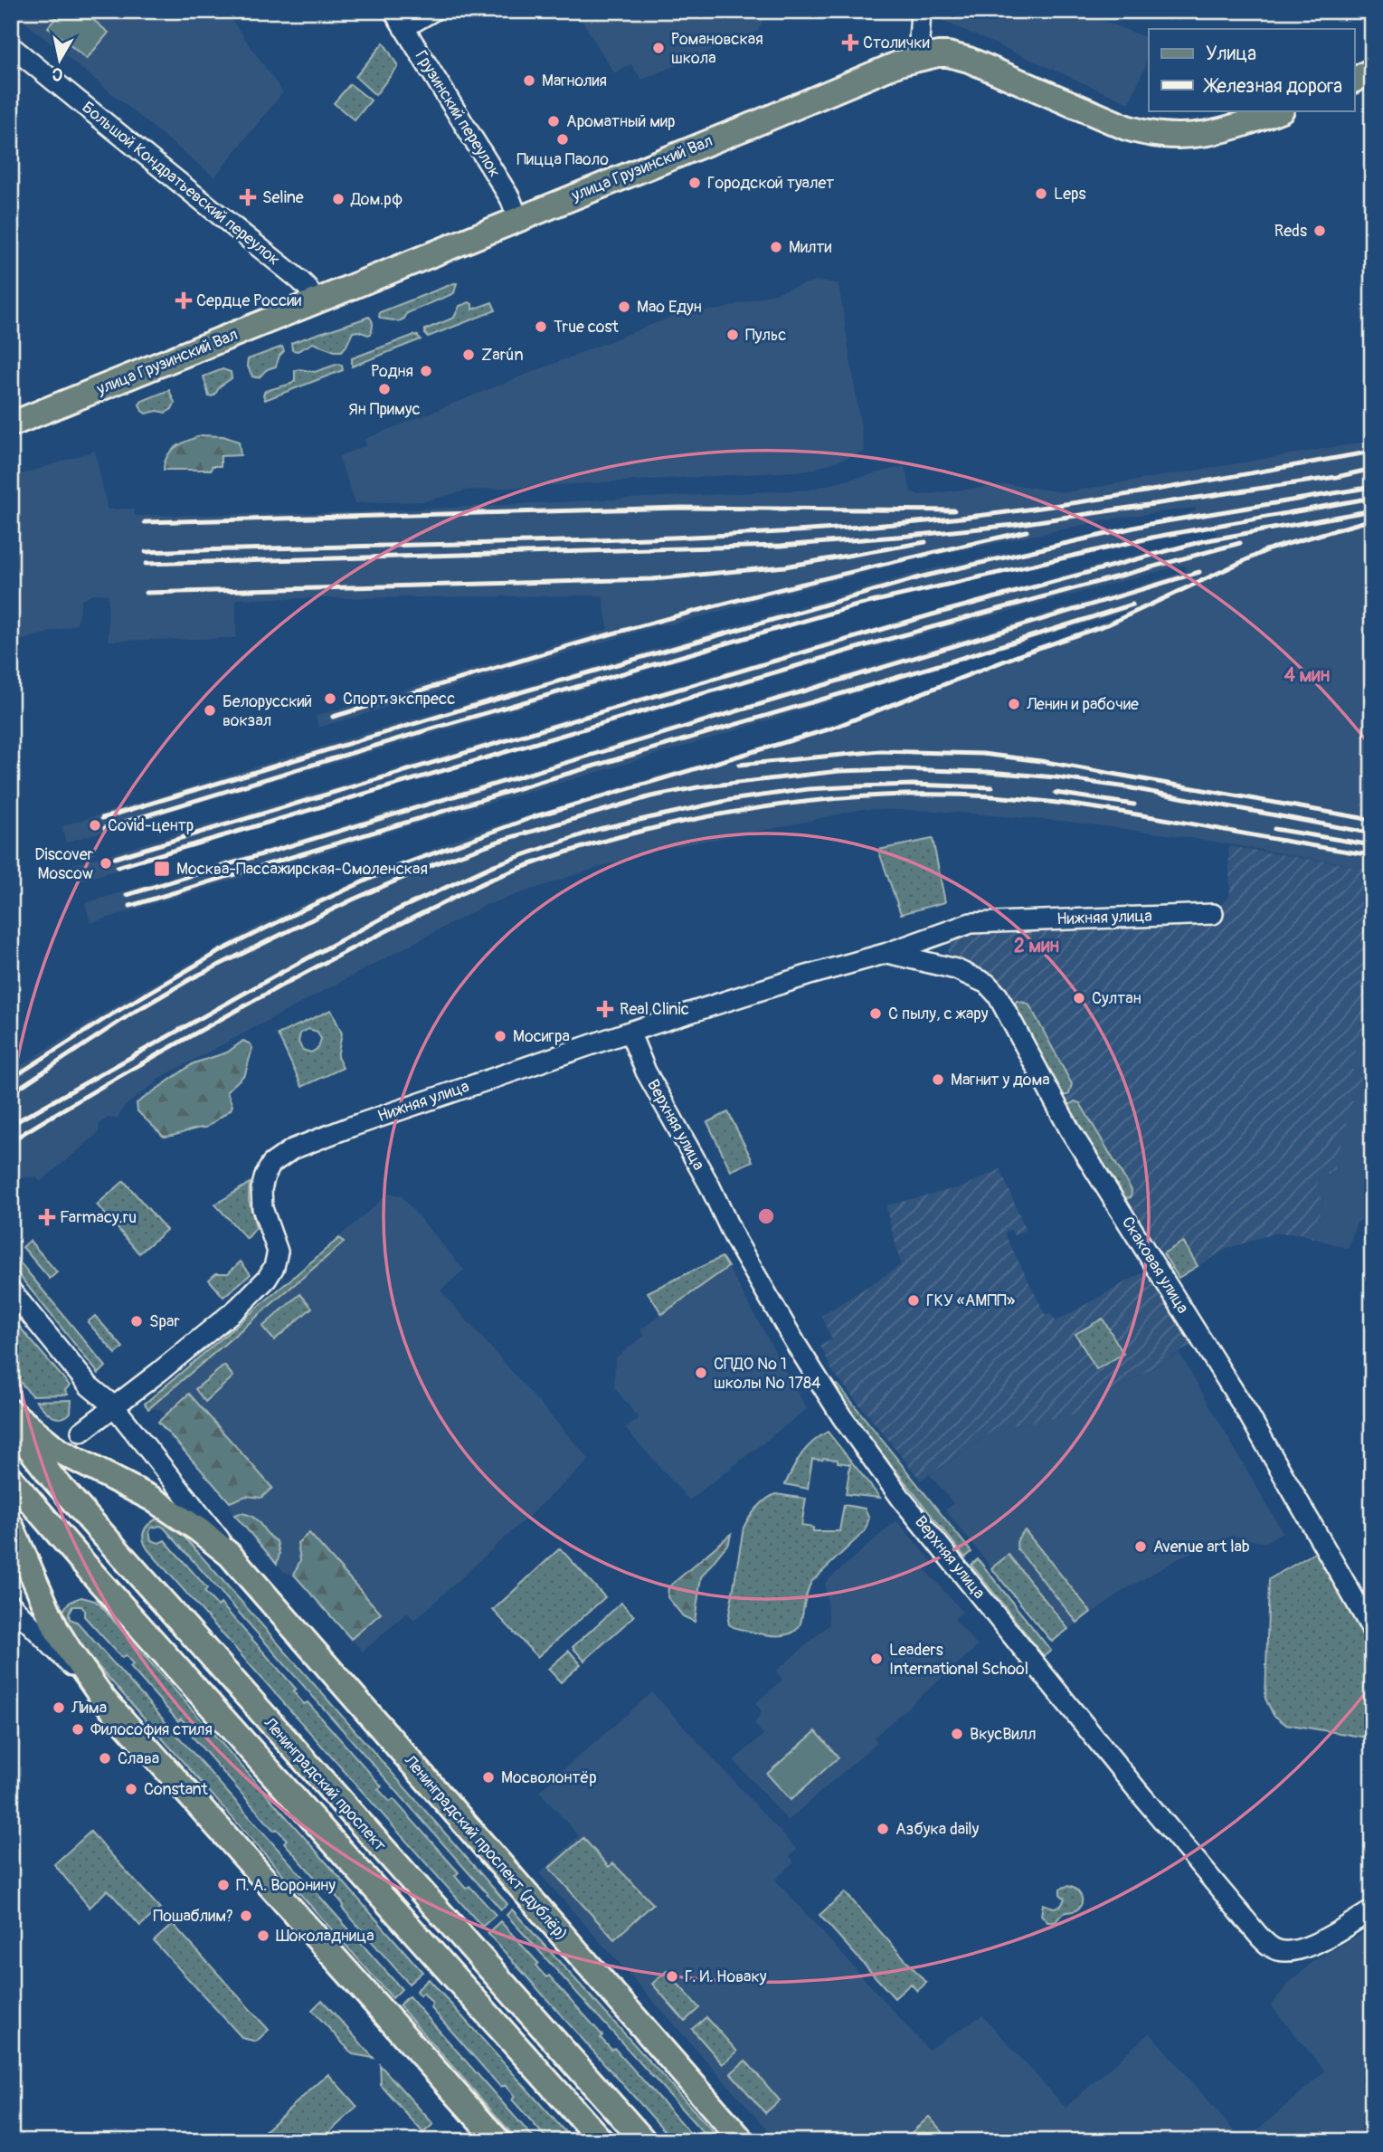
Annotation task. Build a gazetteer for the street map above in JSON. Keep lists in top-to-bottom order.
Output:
{
  "streets": {
    "main road": ["улица Грузинский Вал", "Ленинградский проспект", "Ленинградский проспект (дублёр)"],
    "street": [
      "Грузинский переулок",
      "Большой Кондратьевский переулок",
      "Нижняя улица",
      "Верхняя улица",
      "Скаковая улица"
    ]
  },
  "crossings": [
    ["Грузинский переулок", "улица Грузинский Вал"],
    ["улица Грузинский Вал", "Большой Кондратьевский переулок"],
    ["Нижняя улица", "Верхняя улица"],
    ["Нижняя улица", "Скаковая улица"],
    ["Нижняя улица", "Ленинградский проспект (дублёр)"],
    ["Ленинградский проспект", "Ленинградский проспект (дублёр)"]
  ],
  "places": {
    "health": [
      "Столички",
      "Seline",
      "Сердце России",
      "Real Clinic",
      "Farmacy.ru"
    ],
    "other": [
      "Романовская школа",
      "Магнолия",
      "Ароматный мир",
      "Пицца Паоло",
      "Городской туалет",
      "Leps",
      "Дом.рф",
      "Reds",
      "Милти",
      "Мао Едун",
      "True cost",
      "Пульс",
      "Zarún",
      "Родня",
      "Ян Примус",
      "Спорт экспресс",
      "Ленин и рабочие",
      "Белорусский вокзал",
      "Covid-центр",
      "Discover Moscow",
      "Султан",
      "С пылу, с жару",
      "Мосигра",
      "Магнит у дома",
      "ГКУ «АМПП»",
      "Spar",
      "СПДО № 1 школы № 1784",
      "Avenue art lab",
      "Leaders International School",
      "Лима",
      "Философия стиля",
      "ВкусВилл",
      "Слава",
      "Мосволонтёр",
      "Constant",
      "Азбука daily",
      "П. А. Воронину",
      "Пошаблим?",
      "Шоколадница",
      "Г. И. Новаку"
    ],
    "transit": ["Москва-Пассажирская-Смоленская"]
  },
  "legend": ["Улица", "Железная дорога"],
  "north": "bottom",
  "rings": ["4 мин", "2 мин"]
}
